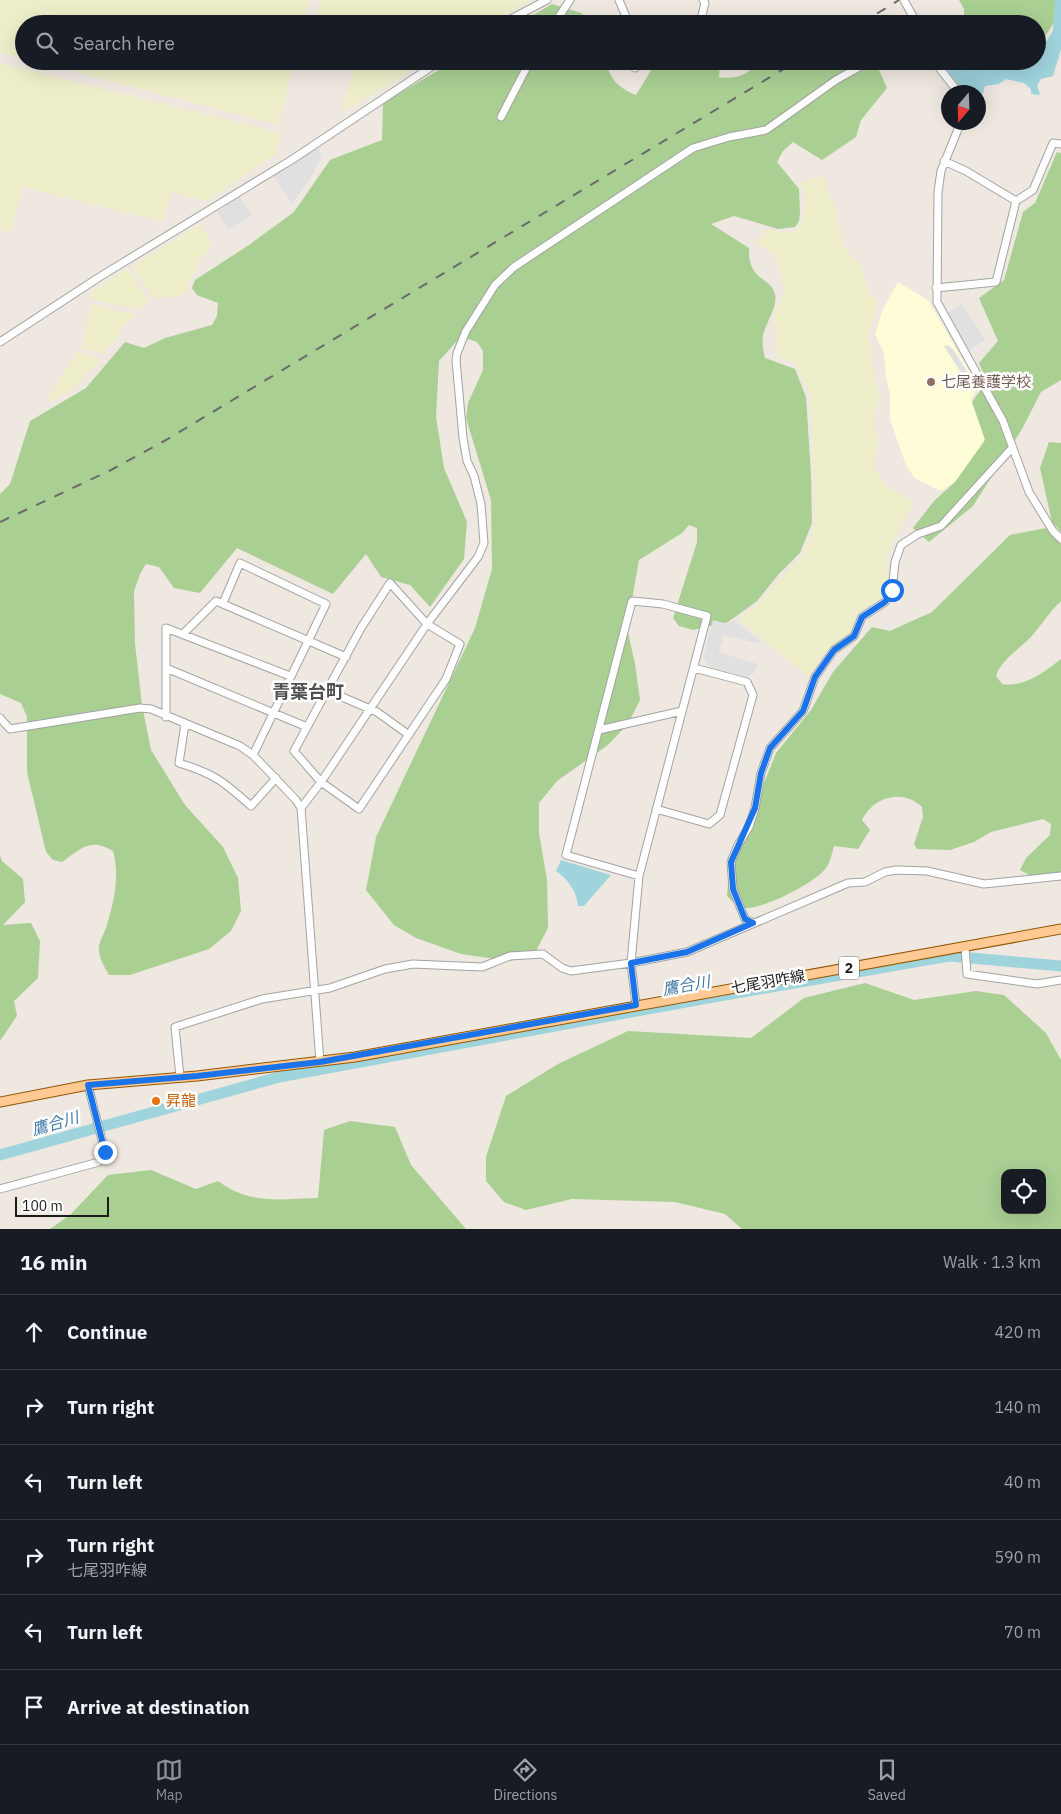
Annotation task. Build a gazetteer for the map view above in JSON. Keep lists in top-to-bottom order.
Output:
{
  "streets": {
    "main road": ["2", "七尾羽咋線"]
  },
  "districts": ["青葉台町"],
  "water": ["鷹合川"],
  "places": ["七尾養護学校", "昇龍"],
  "scale_bar": "100 m",
  "north": "bottom",
  "page": {
    "search": "Search here",
    "scale": "100 m",
    "heading": ["16 min", "Walk · 1.3 km"],
    "list": [
      ["Continue", "420 m"],
      ["Turn right", "140 m"],
      ["Turn left", "40 m"],
      ["Turn right", "七尾羽咋線", "590 m"],
      ["Turn left", "70 m"],
      "Arrive at destination"
    ],
    "nav": ["Map", "Directions", "Saved"]
  }
}
